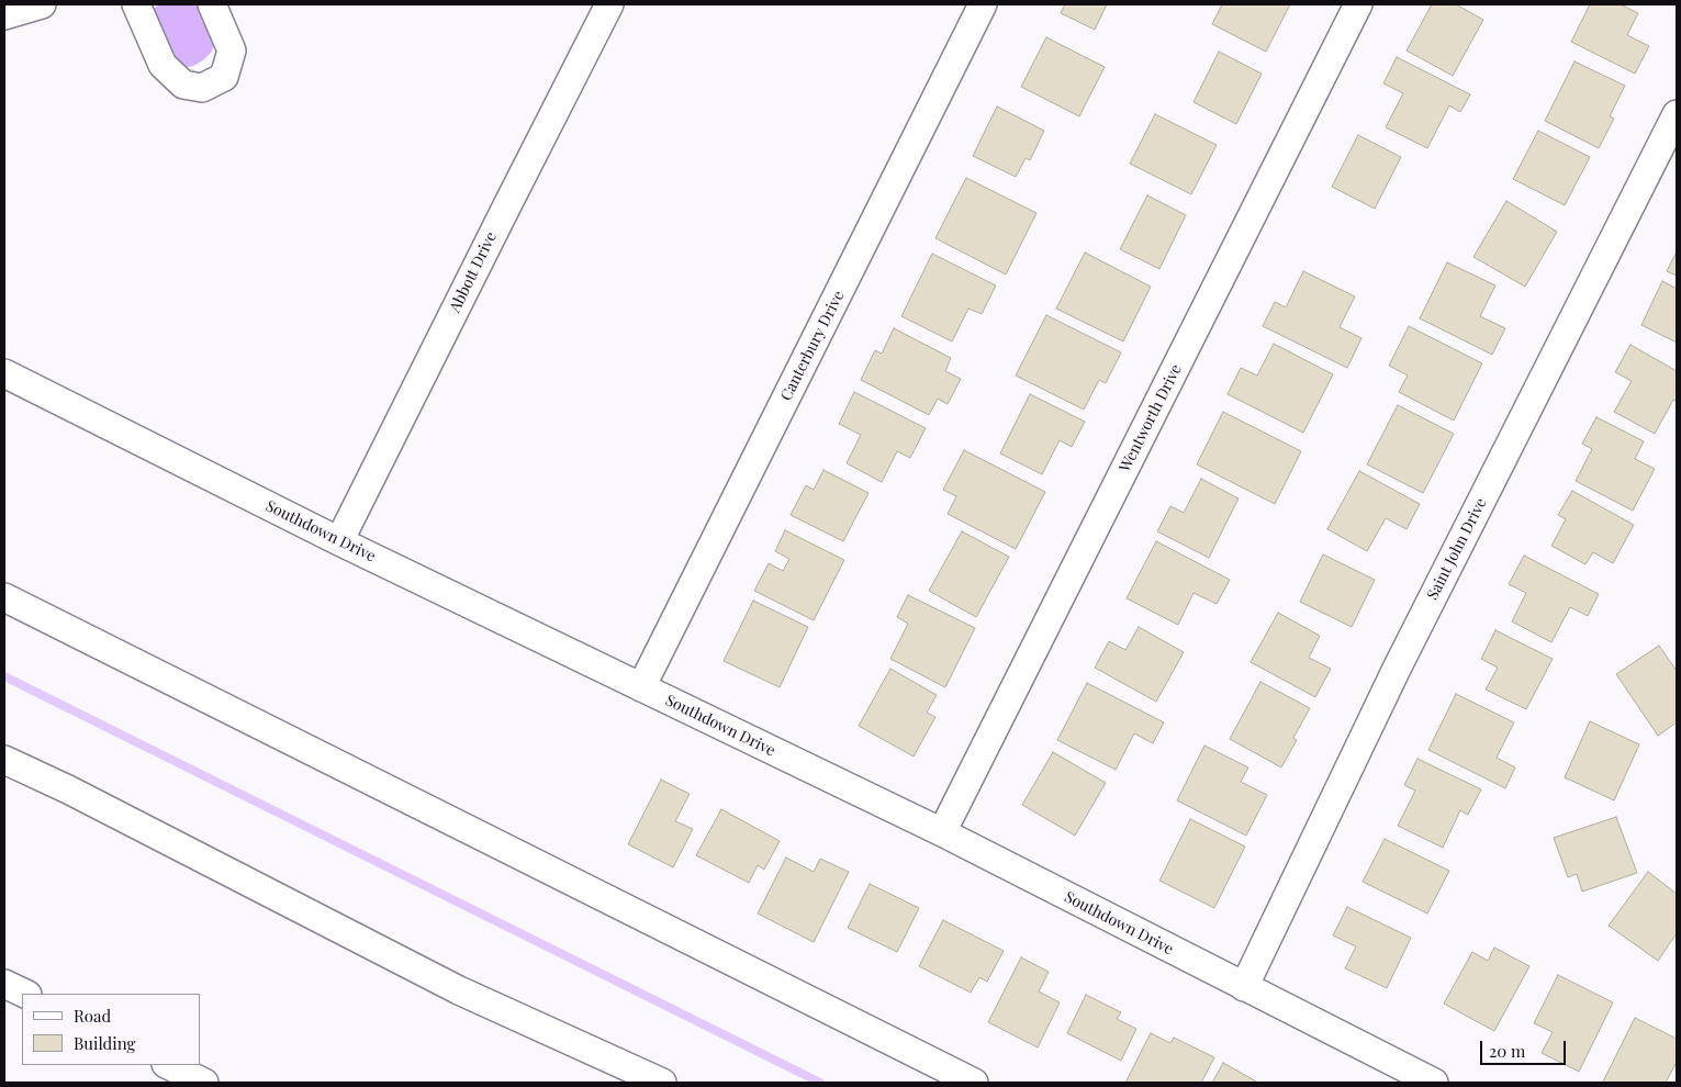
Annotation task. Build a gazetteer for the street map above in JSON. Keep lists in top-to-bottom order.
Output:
{
  "streets": {
    "street": [
      "Abbott Drive",
      "Canterbury Drive",
      "Wentworth Drive",
      "Southdown Drive",
      "Saint John Drive"
    ]
  },
  "crossings": [
    ["Abbott Drive", "Southdown Drive"],
    ["Canterbury Drive", "Southdown Drive"],
    ["Wentworth Drive", "Southdown Drive"],
    ["Southdown Drive", "Saint John Drive"]
  ],
  "legend": ["Road", "Building"],
  "scale_bar": "20 m"
}
